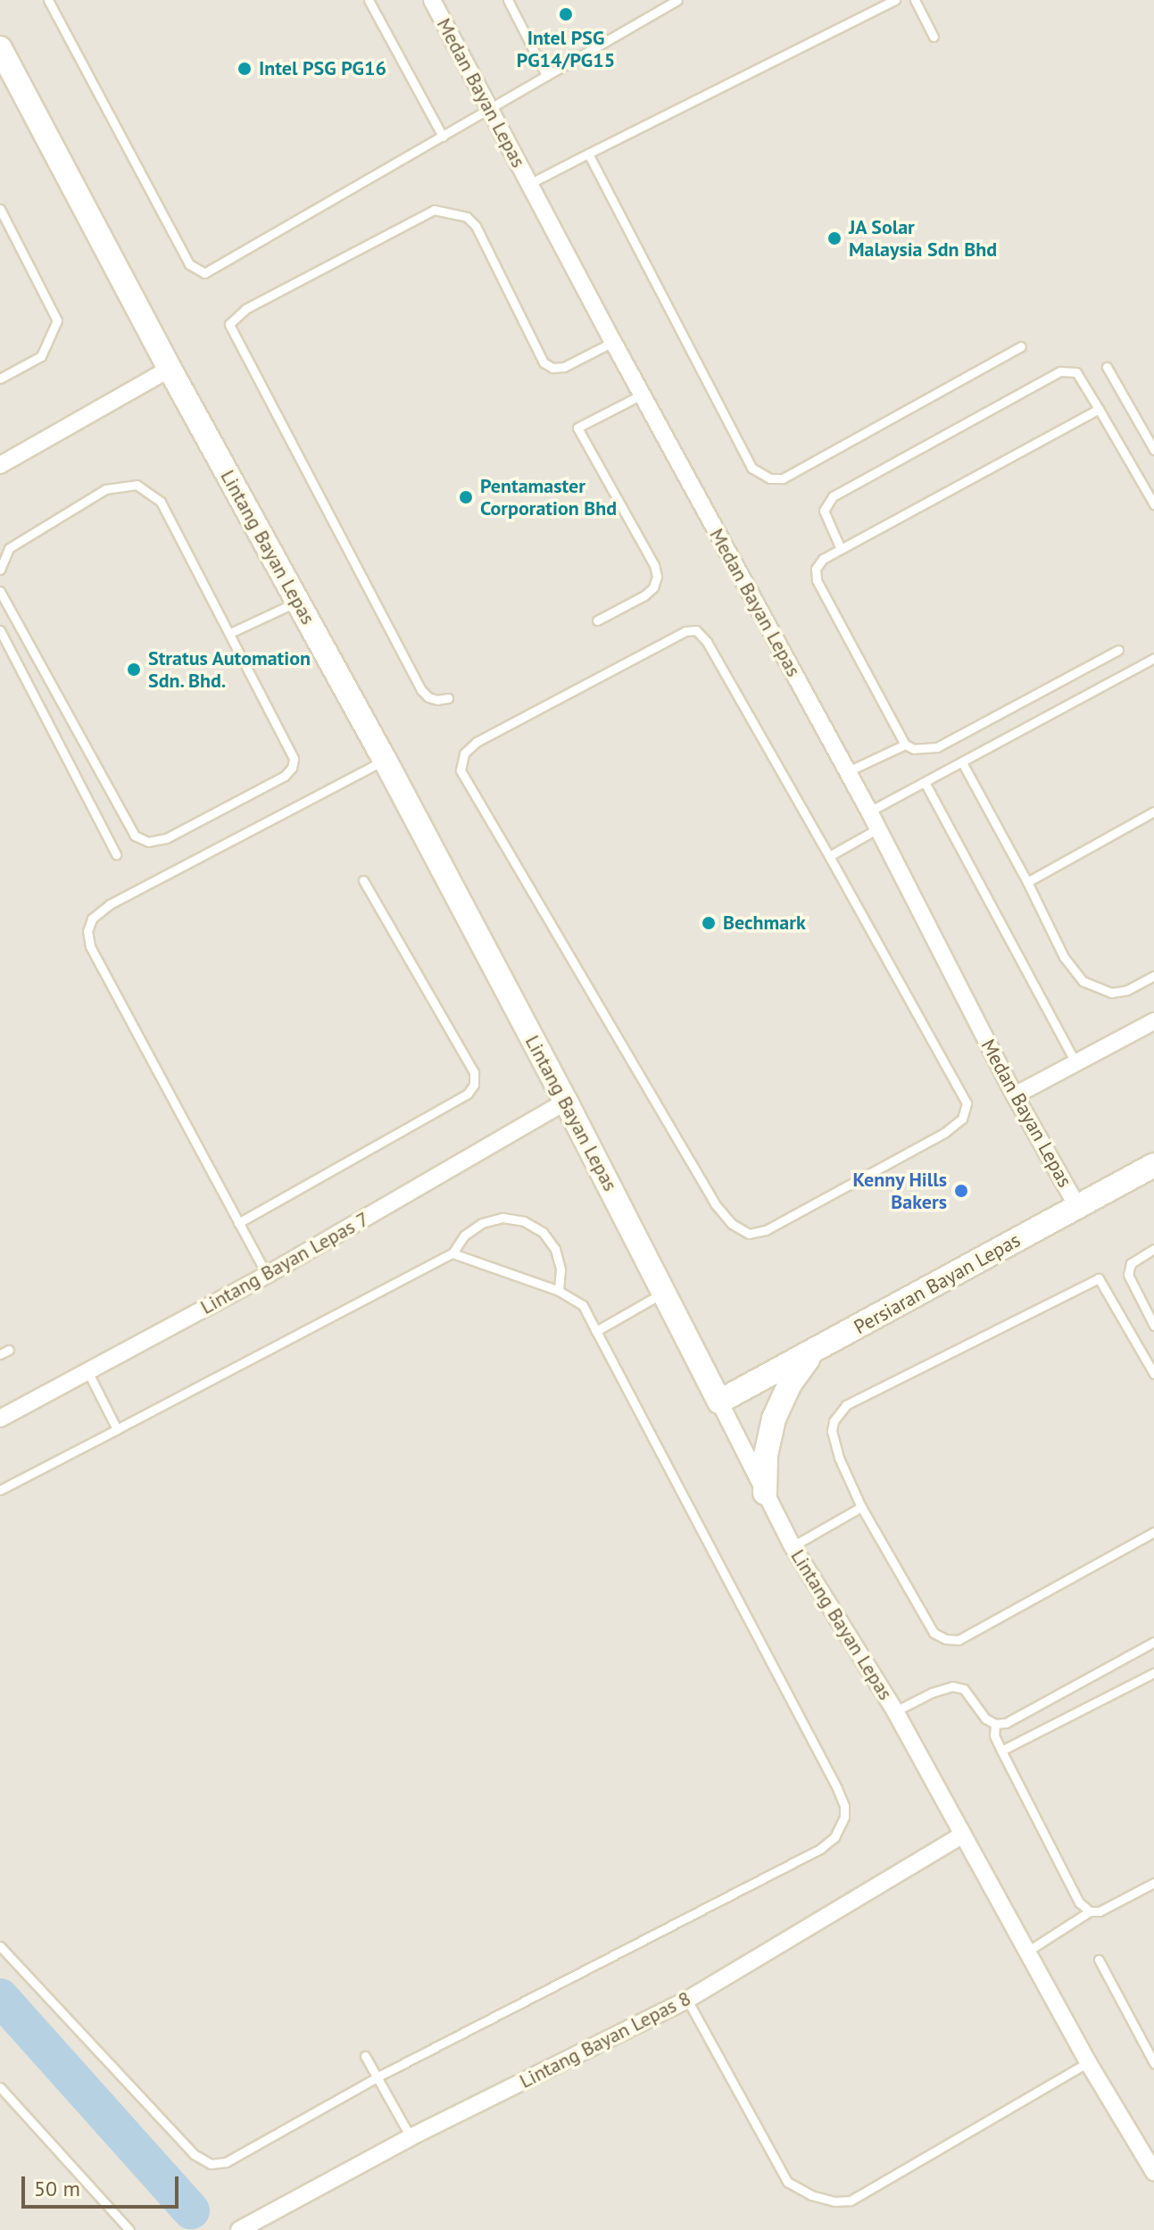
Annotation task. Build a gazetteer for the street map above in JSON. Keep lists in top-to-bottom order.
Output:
{
  "streets": {
    "street": [
      "Medan Bayan Lepas",
      "Lintang Bayan Lepas",
      "Lintang Bayan Lepas 7",
      "Persiaran Bayan Lepas",
      "Lintang Bayan Lepas 8"
    ]
  },
  "crossings": [
    ["Medan Bayan Lepas", "Persiaran Bayan Lepas"],
    ["Lintang Bayan Lepas", "Lintang Bayan Lepas 7"],
    ["Lintang Bayan Lepas", "Persiaran Bayan Lepas"],
    ["Lintang Bayan Lepas", "Lintang Bayan Lepas 8"]
  ],
  "places": [
    "Intel PSG PG14/PG15",
    "Intel PSG PG16",
    "JA Solar Malaysia Sdn Bhd",
    "Pentamaster Corporation Bhd",
    "Stratus Automation Sdn. Bhd.",
    "Bechmark",
    "Kenny Hills Bakers"
  ],
  "scale_bar": "50 m"
}
